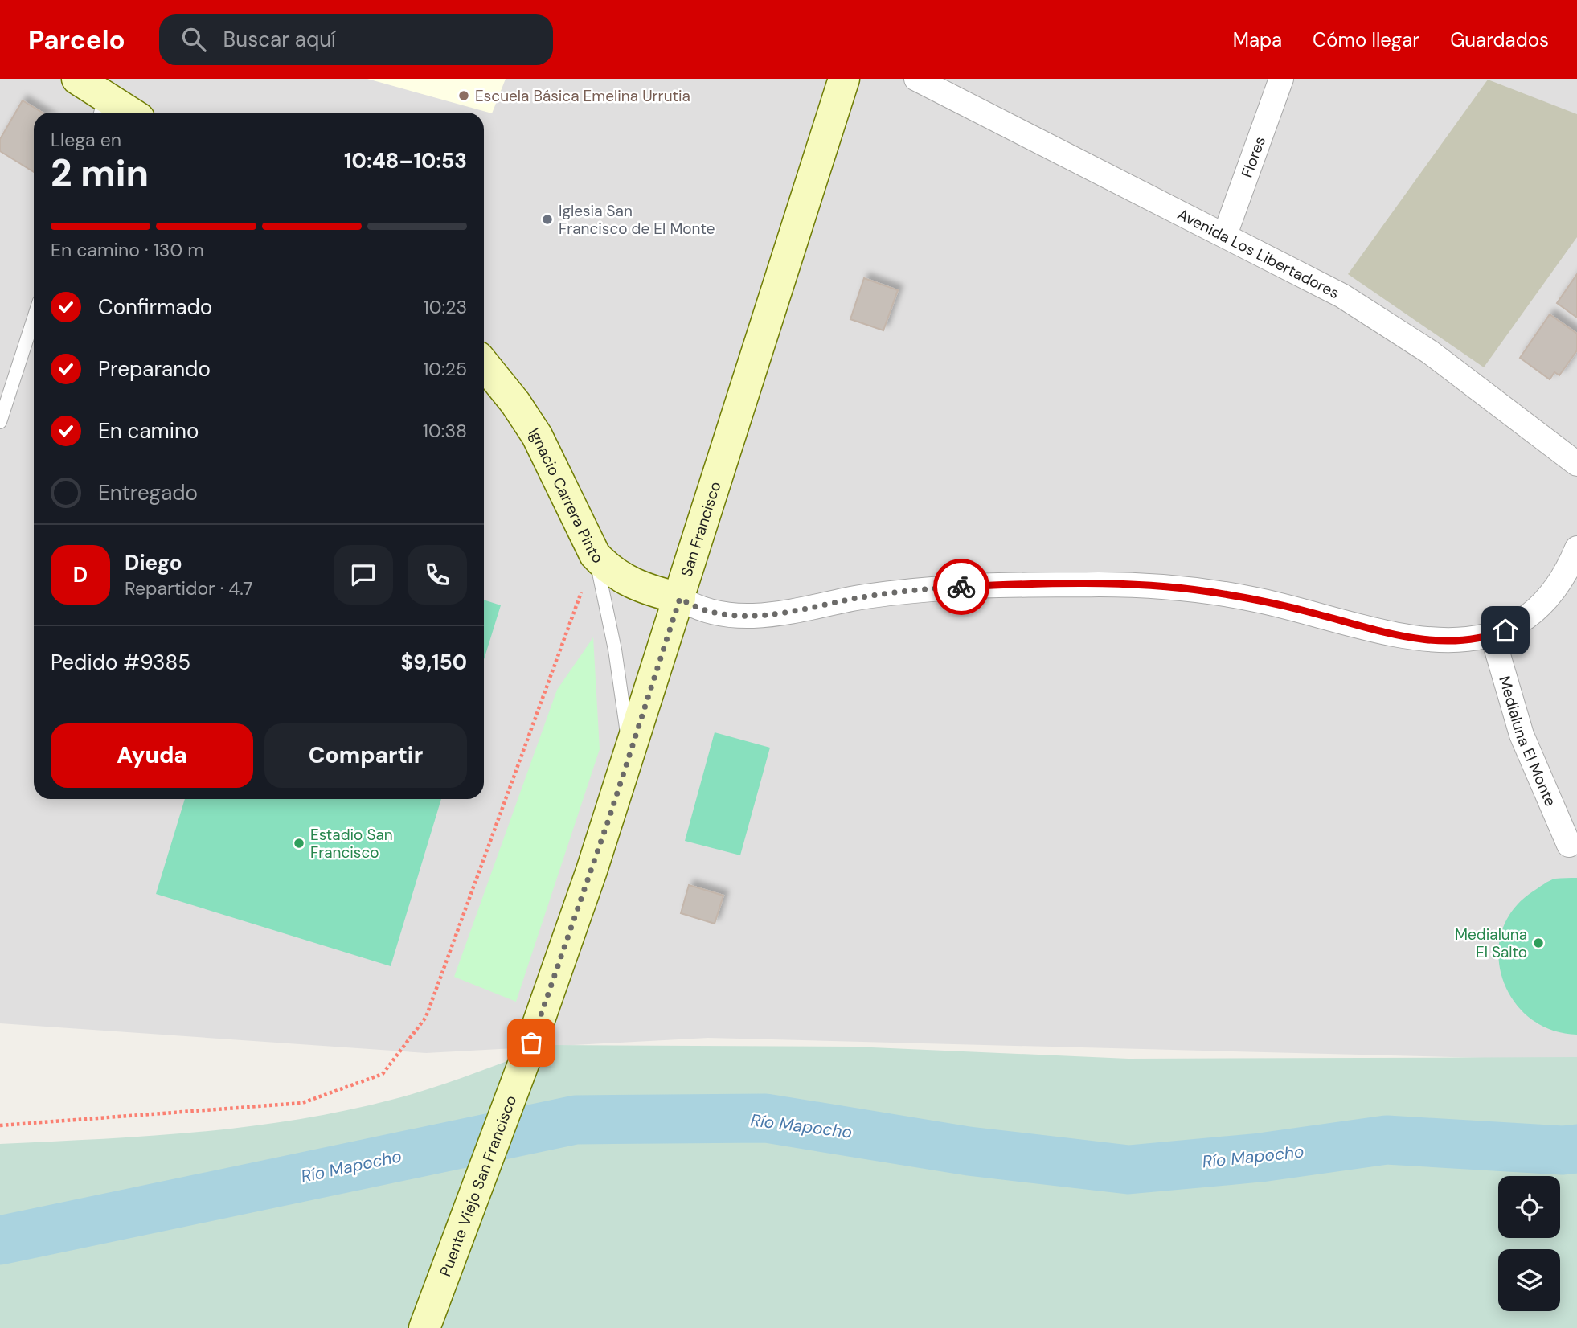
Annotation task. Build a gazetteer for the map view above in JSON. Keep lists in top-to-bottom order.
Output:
{
  "streets": {
    "main road": ["Ignacio Carrera Pinto", "San Francisco", "Puente Viejo San Francisco"],
    "street": ["Flores", "Avenida Los Libertadores", "Medialuna El Monte"]
  },
  "crossings": [
    ["Flores", "Avenida Los Libertadores"],
    ["Ignacio Carrera Pinto", "San Francisco"],
    ["San Francisco", "Puente Viejo San Francisco"]
  ],
  "water": ["Río Mapocho"],
  "places": [
    "Escuela Básica Emelina Urrutia",
    "Iglesia San Francisco de El Monte",
    "Estadio San Francisco",
    "Medialuna El Salto"
  ],
  "page": {
    "header": "Parcelo",
    "search": "Buscar aquí",
    "nav": ["Mapa", "Cómo llegar", "Guardados"],
    "heading": ["2 min", "Llega en", "10:48–10:53"],
    "panel": [
      "Diego",
      "Repartidor · 4.7",
      "Pedido #9385",
      "$9,150"
    ],
    "bar": "En camino · 130 m",
    "list": [
      ["Confirmado", "10:23"],
      ["Preparando", "10:25"],
      ["En camino", "10:38"],
      "Entregado"
    ],
    "round": "D",
    "buttons": ["Ayuda", "Compartir"]
  }
}
